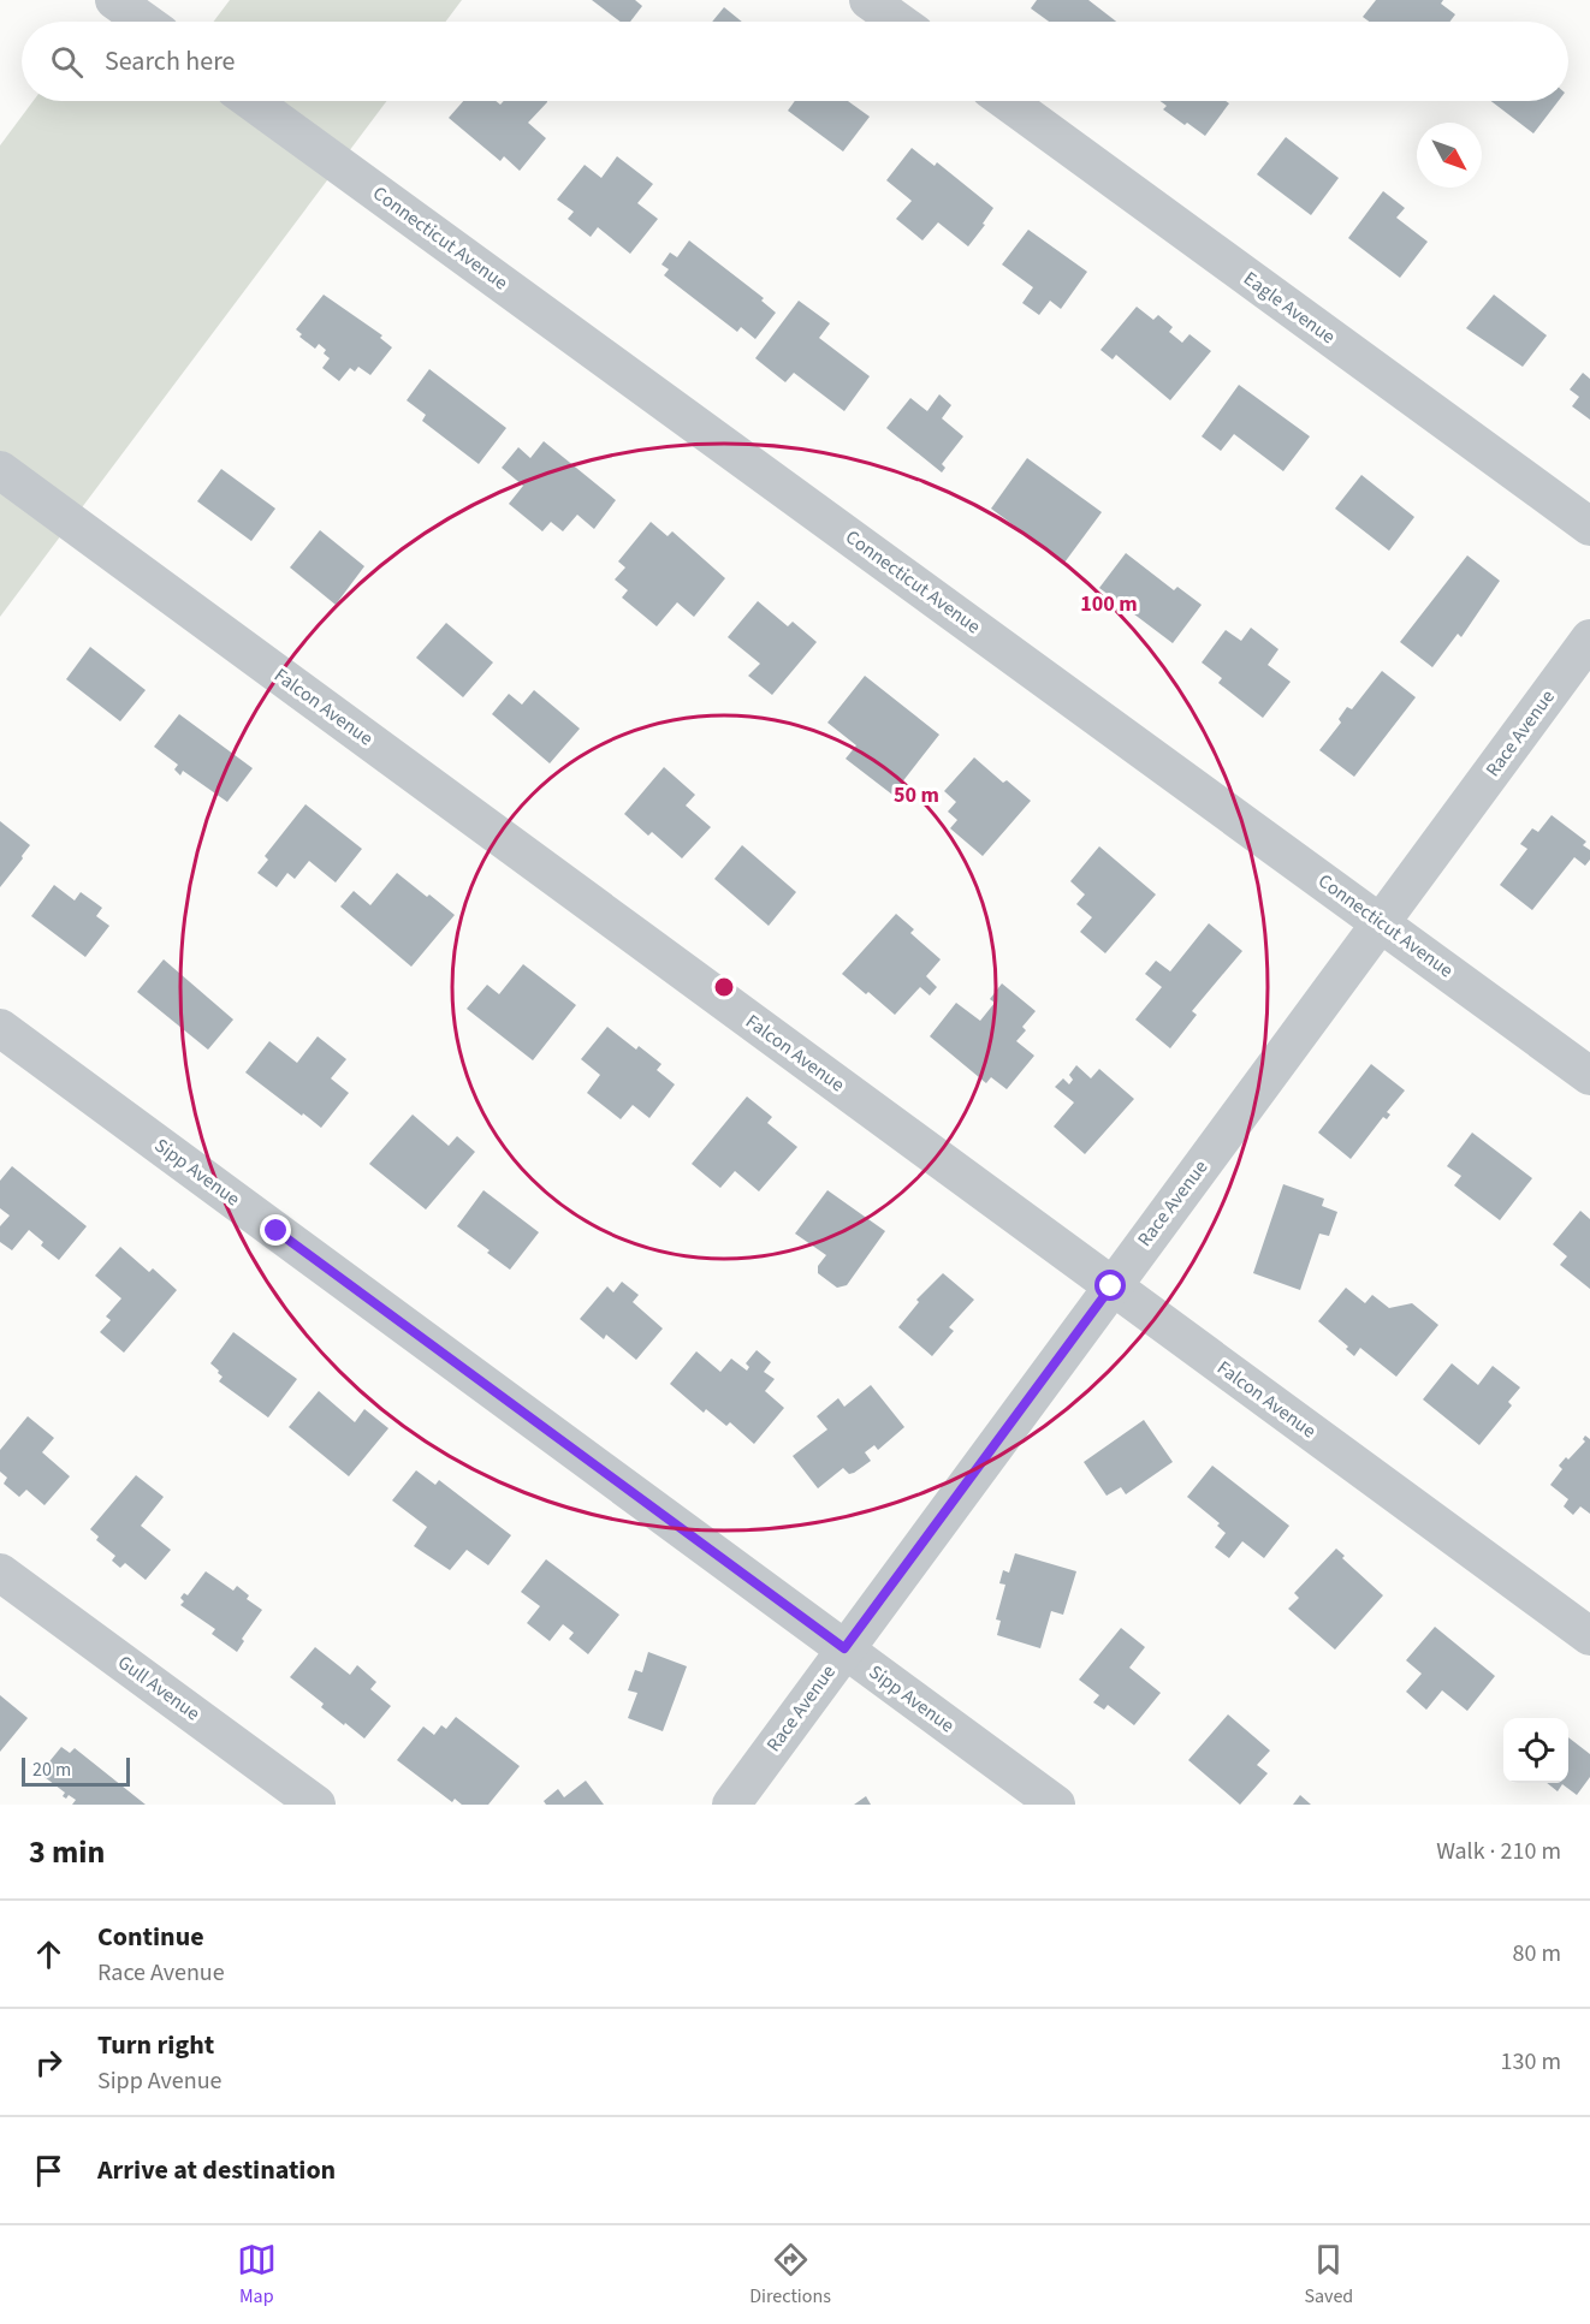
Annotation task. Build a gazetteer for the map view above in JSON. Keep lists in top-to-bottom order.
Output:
{
  "streets": {
    "street": [
      "Connecticut Avenue",
      "Eagle Avenue",
      "Falcon Avenue",
      "Race Avenue",
      "Sipp Avenue",
      "Gull Avenue"
    ]
  },
  "crossings": [
    ["Connecticut Avenue", "Race Avenue"],
    ["Falcon Avenue", "Race Avenue"],
    ["Race Avenue", "Sipp Avenue"]
  ],
  "scale_bar": "20 m",
  "north": "bottom right",
  "page": {
    "search": "Search here",
    "scale": "20 m",
    "heading": ["3 min", "Walk · 210 m"],
    "list": [
      ["Continue", "Race Avenue", "80 m"],
      ["Turn right", "Sipp Avenue", "130 m"],
      "Arrive at destination"
    ],
    "nav": ["Map", "Directions", "Saved"]
  },
  "rings": ["100 m", "50 m"]
}
